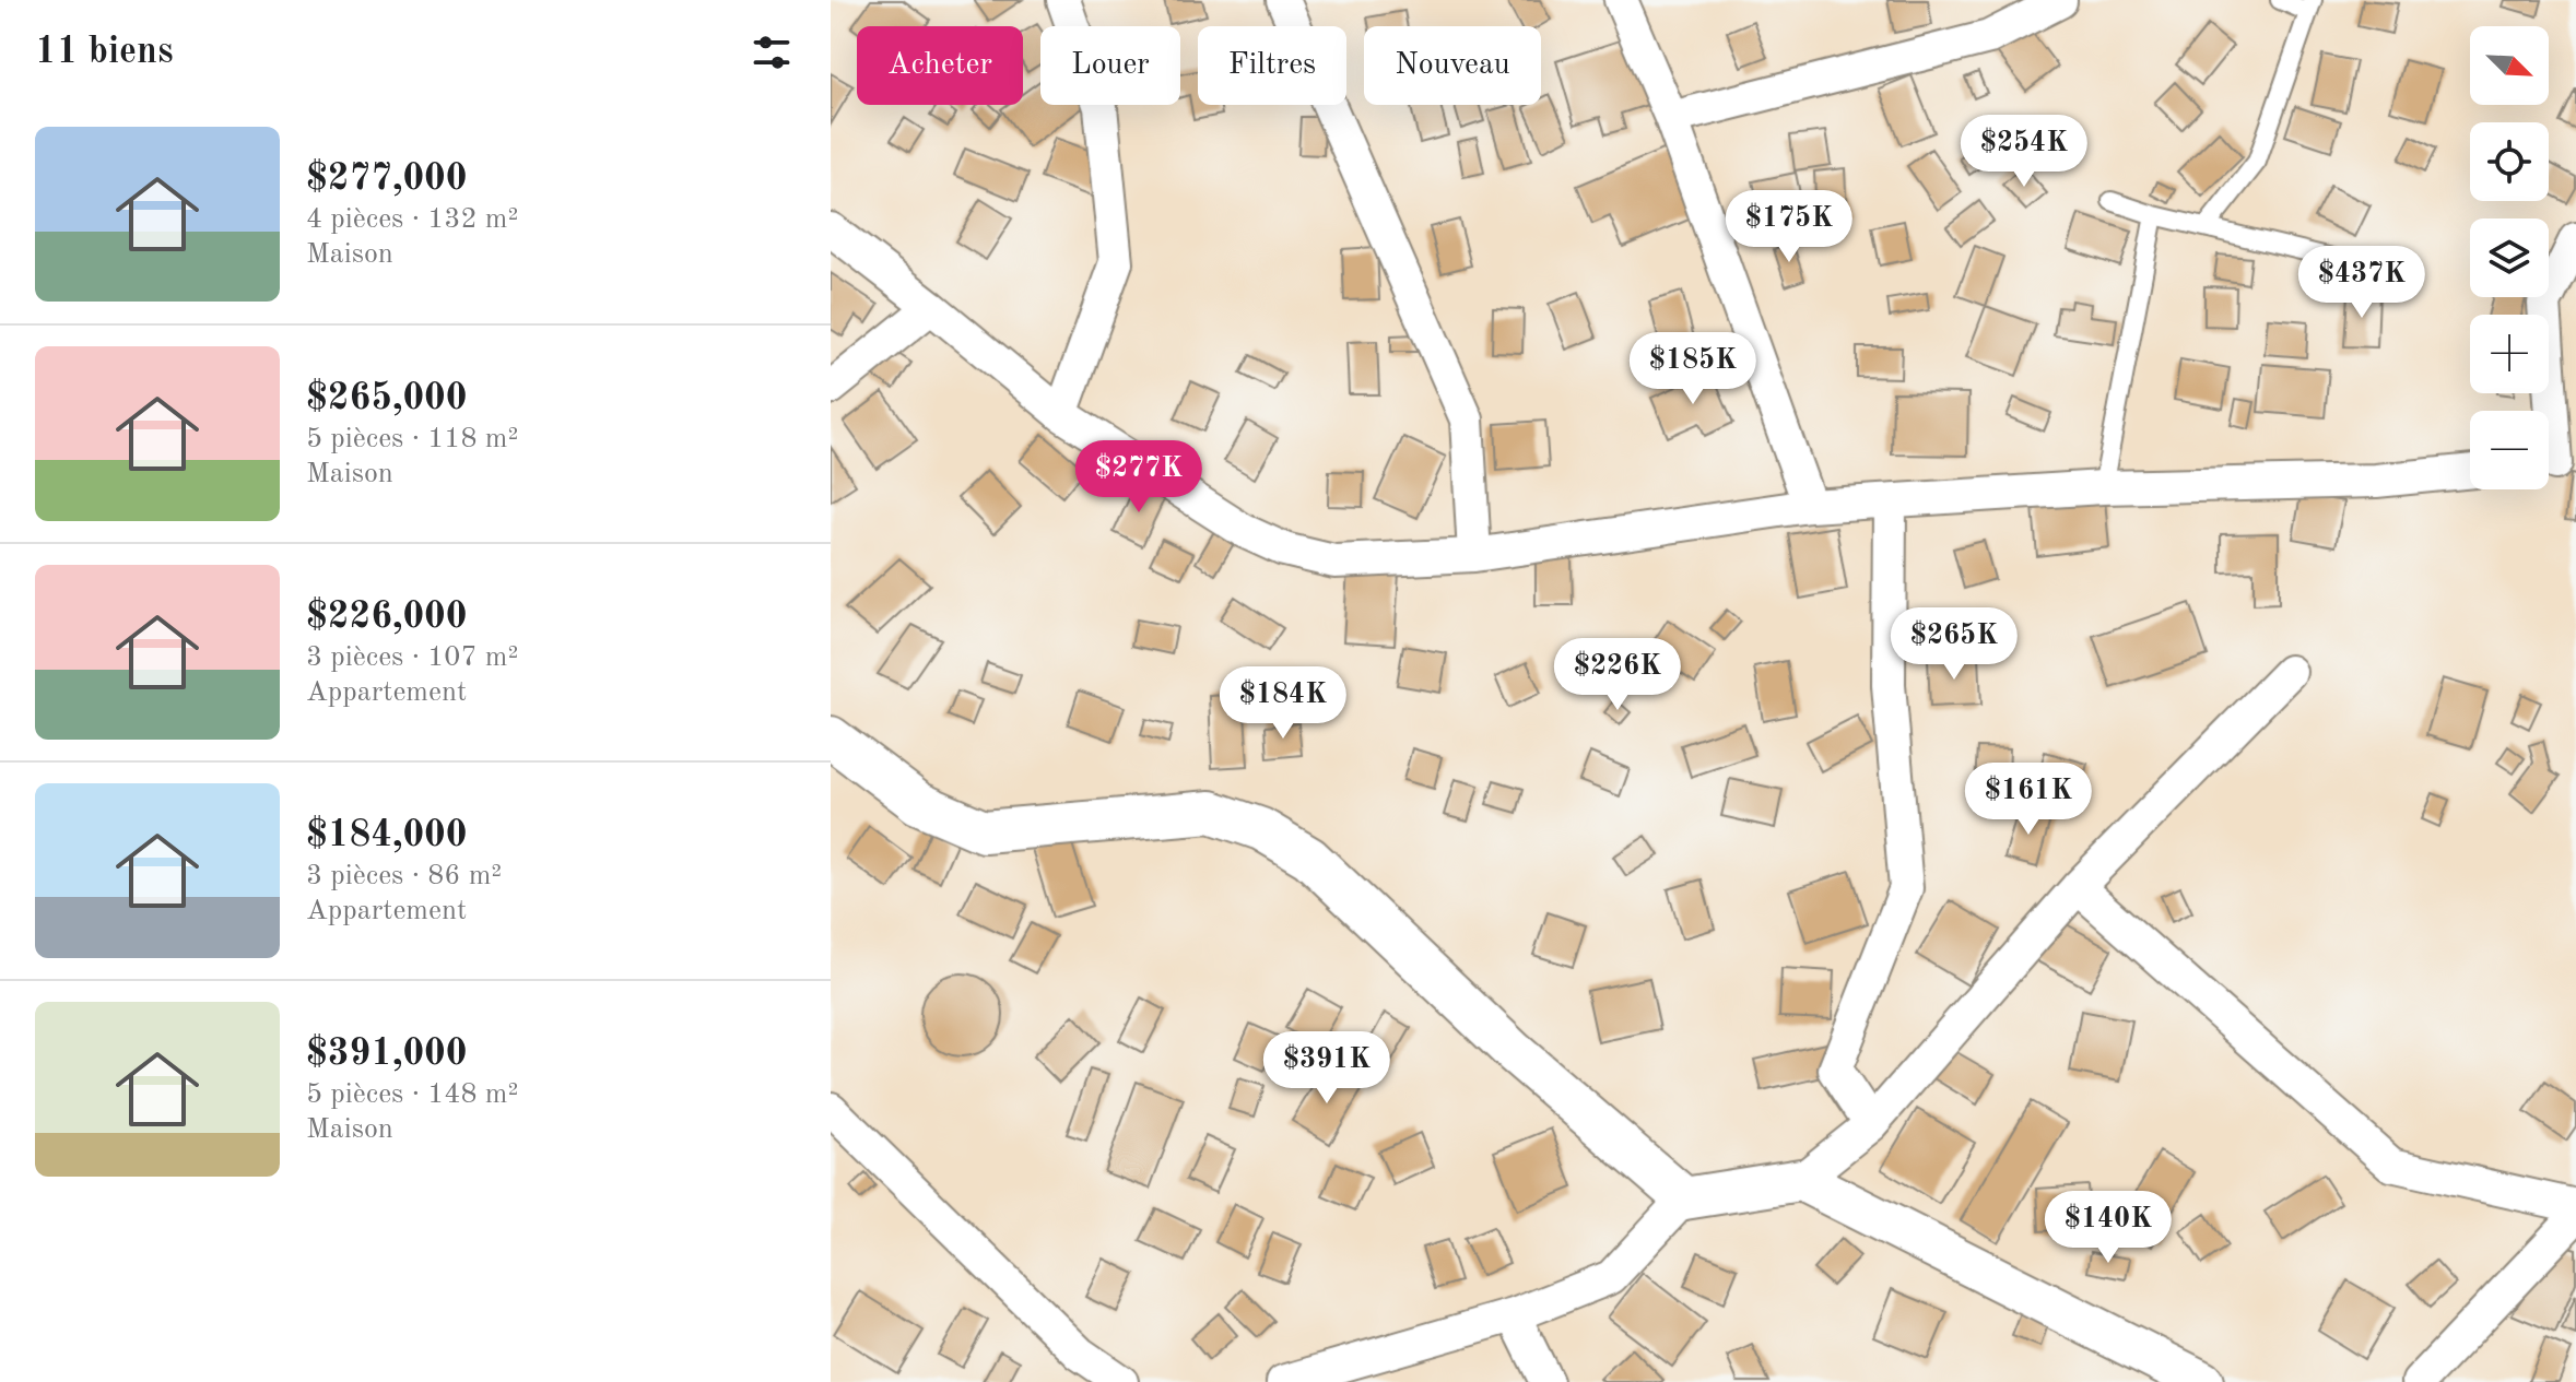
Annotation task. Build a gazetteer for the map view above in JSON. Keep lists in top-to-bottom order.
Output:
{
  "north": "bottom right",
  "page": {
    "heading": "11 biens",
    "map_buttons": ["+", "−"],
    "chip": [
      "Acheter",
      "Louer",
      "Filtres",
      "Nouveau"
    ],
    "list": [
      {
        "name": "$277,000",
        "note": "4 pièces · 132 m² · Maison"
      },
      {
        "name": "$265,000",
        "note": "5 pièces · 118 m² · Maison"
      },
      {
        "name": "$226,000",
        "note": "3 pièces · 107 m² · Appartement"
      },
      {
        "name": "$184,000",
        "note": "3 pièces · 86 m² · Appartement"
      },
      {
        "name": "$391,000",
        "note": "5 pièces · 148 m² · Maison"
      }
    ],
    "price": [
      "$254K",
      "$175K",
      "$437K",
      "$185K",
      "$277K",
      "$265K",
      "$226K",
      "$184K",
      "$161K",
      "$391K",
      "$140K"
    ]
  }
}
